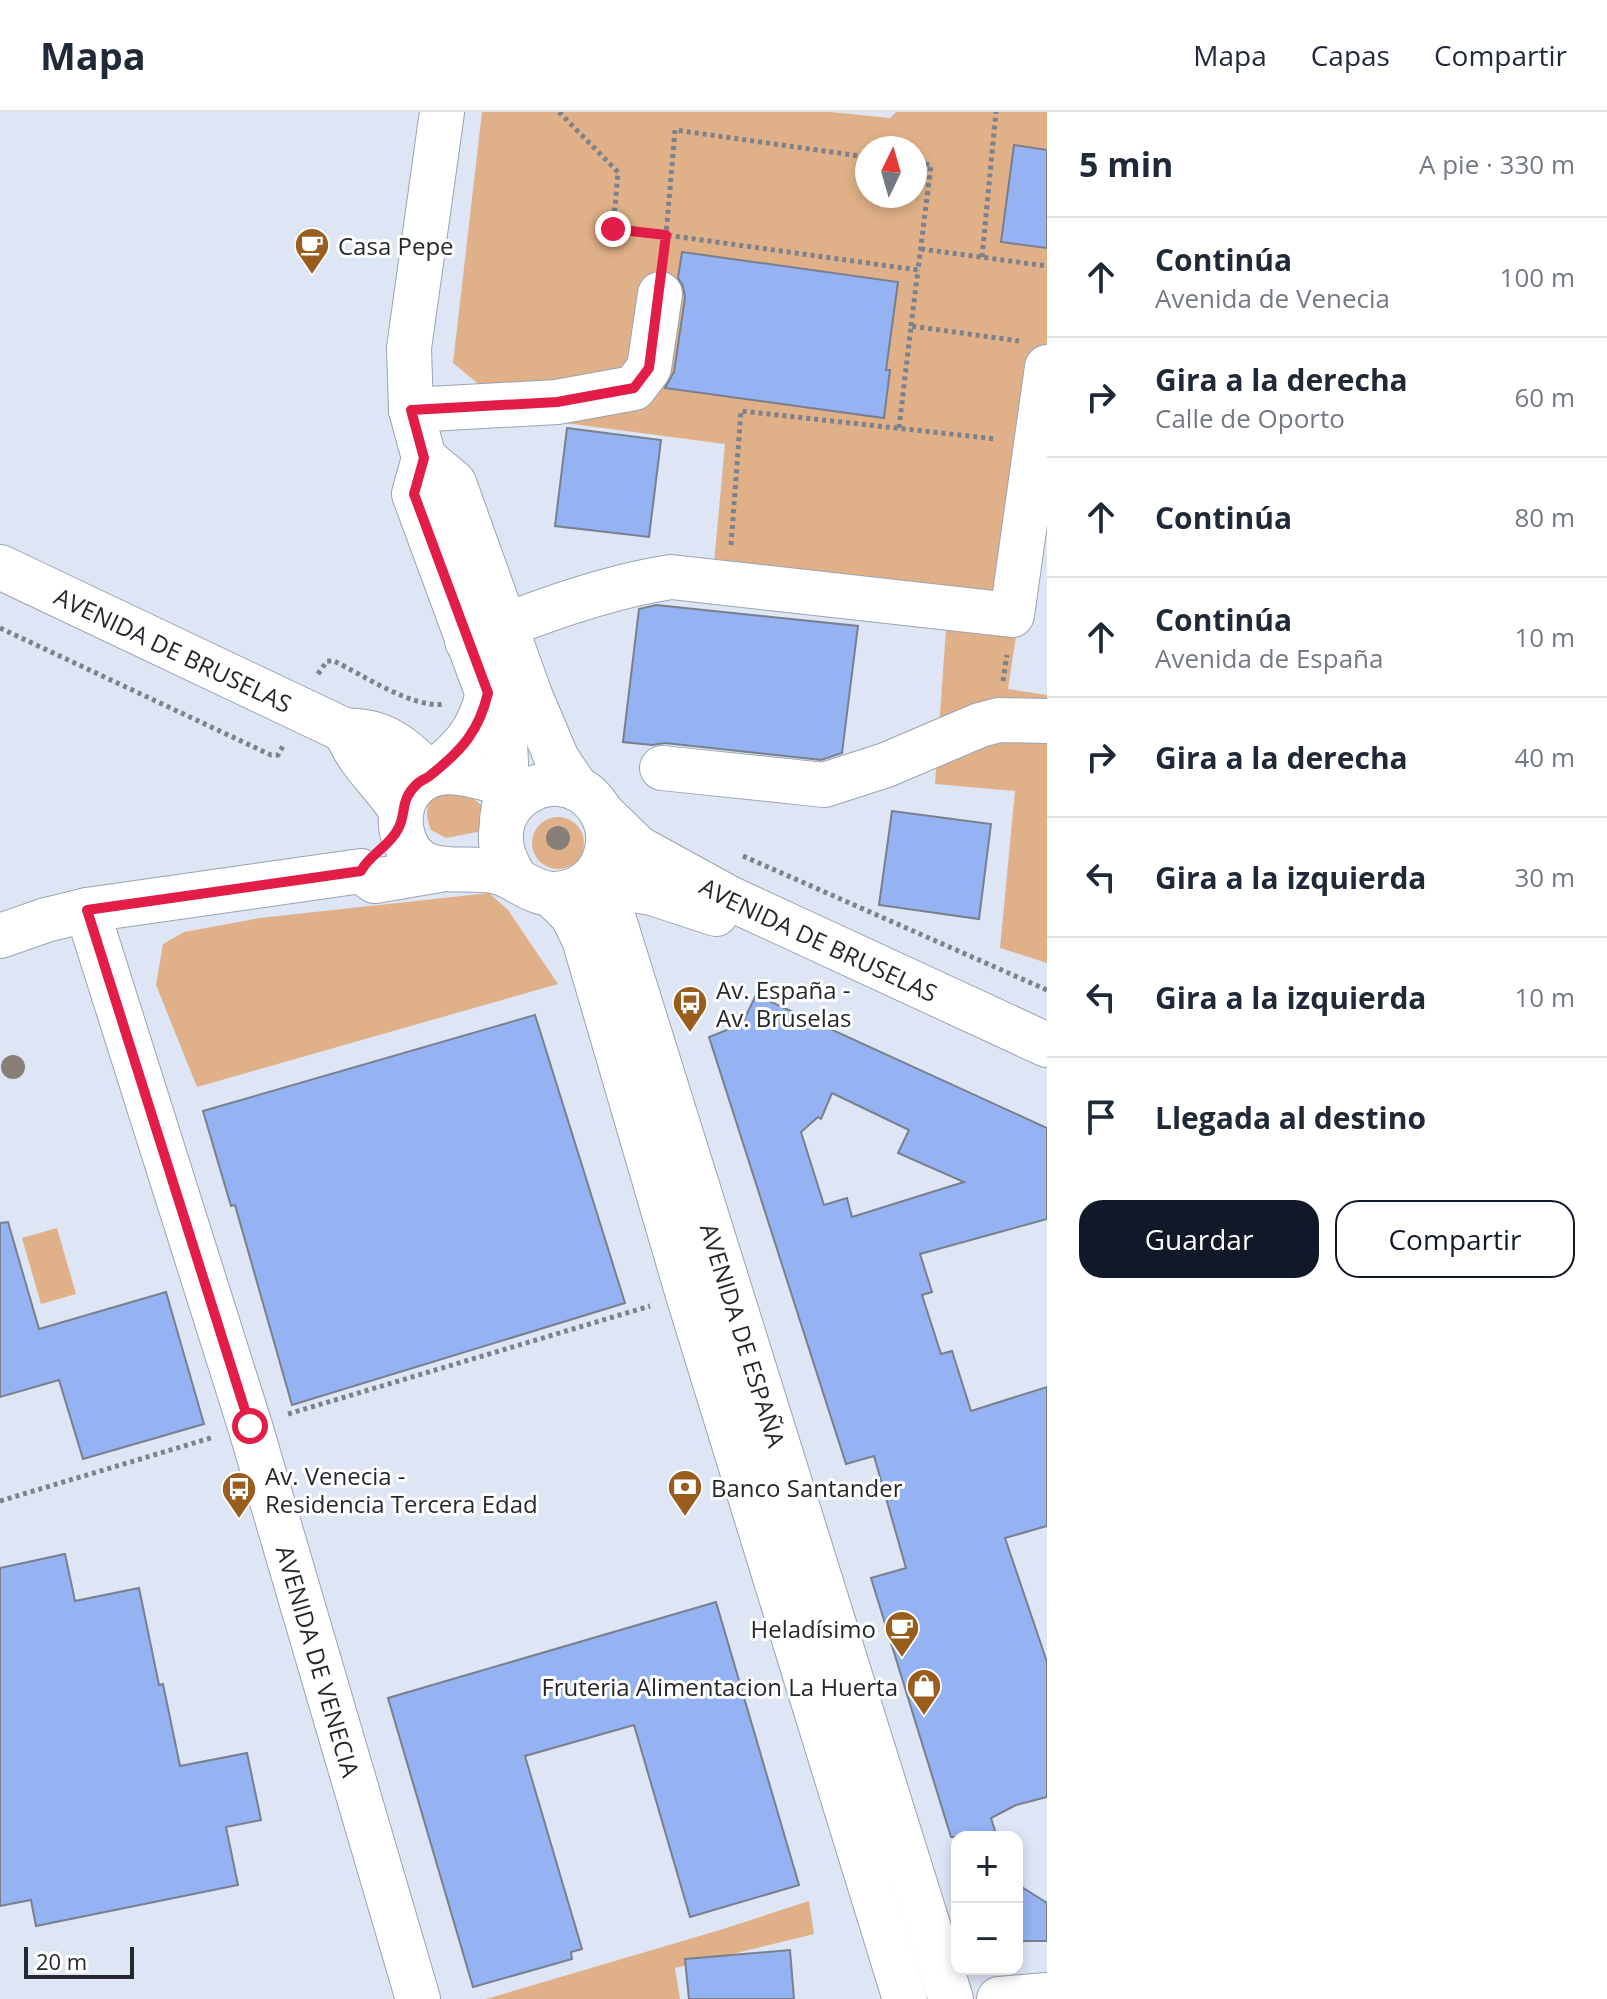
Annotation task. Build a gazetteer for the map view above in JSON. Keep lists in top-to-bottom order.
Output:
{
  "streets": {
    "street": ["AVENIDA DE BRUSELAS", "AVENIDA DE ESPAÑA", "AVENIDA DE VENECIA"]
  },
  "crossings": [
    ["AVENIDA DE BRUSELAS", "AVENIDA DE ESPAÑA"]
  ],
  "places": {
    "cafe": ["Casa Pepe", "Heladísimo"],
    "bus stop": ["Av. España - Av. Bruselas", "Av. Venecia - Residencia Tercera Edad"],
    "bank": ["Banco Santander"],
    "shop": ["Fruteria Alimentacion La Huerta"]
  },
  "scale_bar": "20 m",
  "north": "top",
  "page": {
    "header": "Mapa",
    "nav": ["Mapa", "Capas", "Compartir"],
    "heading": ["5 min", "A pie · 330 m"],
    "list": [
      ["Continúa", "Avenida de Venecia", "100 m"],
      ["Gira a la derecha", "Calle de Oporto", "60 m"],
      ["Continúa", "80 m"],
      ["Continúa", "Avenida de España", "10 m"],
      ["Gira a la derecha", "40 m"],
      ["Gira a la izquierda", "30 m"],
      ["Gira a la izquierda", "10 m"],
      "Llegada al destino"
    ],
    "buttons": ["Guardar", "Compartir"],
    "map_buttons": ["+", "−"],
    "scale": "20 m"
  }
}
